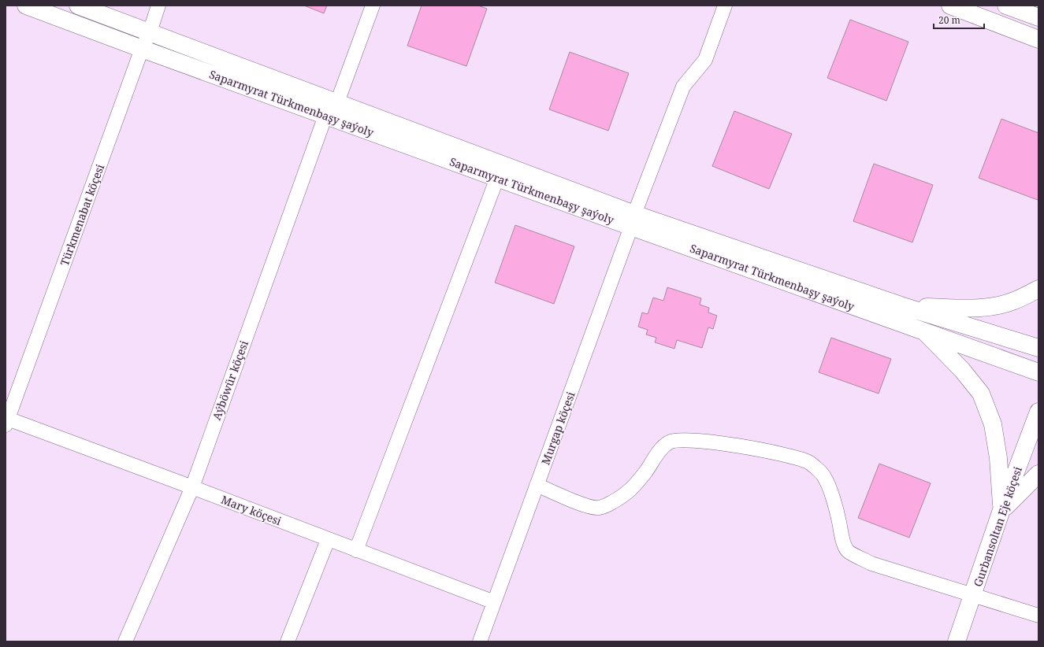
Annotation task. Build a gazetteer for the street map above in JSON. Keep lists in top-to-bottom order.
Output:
{
  "streets": {
    "main road": ["Saparmyrat Türkmenbaşy şaýoly", "Gurbansoltan Eje köçesi"],
    "street": [
      "Türkmenabat köçesi",
      "Aýböwür köçesi",
      "Murgap köçesi",
      "Mary köçesi"
    ]
  },
  "crossings": [
    ["Saparmyrat Türkmenbaşy şaýoly", "Türkmenabat köçesi"],
    ["Saparmyrat Türkmenbaşy şaýoly", "Aýböwür köçesi"],
    ["Saparmyrat Türkmenbaşy şaýoly", "Murgap köçesi"],
    ["Türkmenabat köçesi", "Mary köçesi"],
    ["Aýböwür köçesi", "Mary köçesi"],
    ["Murgap köçesi", "Mary köçesi"]
  ],
  "scale_bar": "20 m"
}
